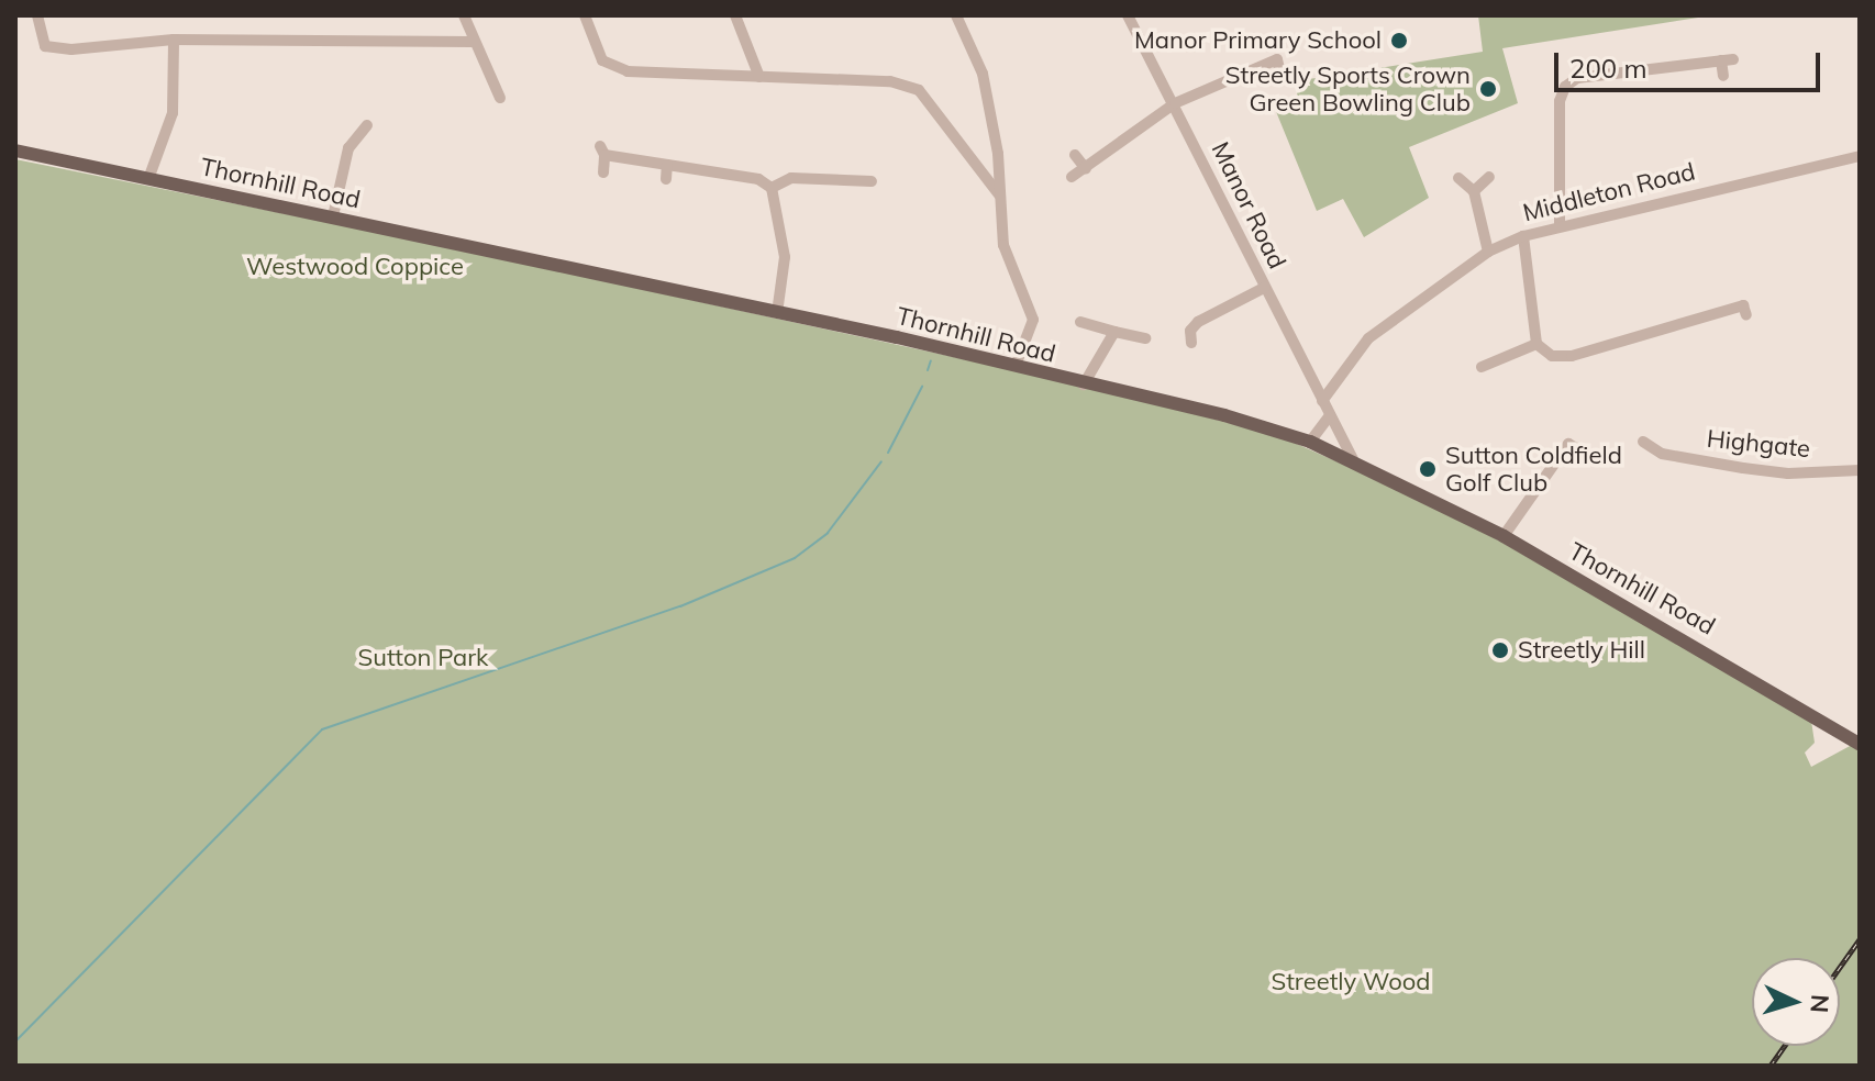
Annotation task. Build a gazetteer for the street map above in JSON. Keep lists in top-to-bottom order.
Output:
{
  "streets": {
    "main road": ["Thornhill Road"],
    "street": ["Middleton Road", "Manor Road", "Highgate"]
  },
  "crossings": [
    ["Thornhill Road", "Manor Road"],
    ["Middleton Road", "Manor Road"]
  ],
  "parks": ["Westwood Coppice", "Sutton Park", "Streetly Wood"],
  "places": [
    "Manor Primary School",
    "Streetly Sports Crown Green Bowling Club",
    "Sutton Coldfield Golf Club",
    "Streetly Hill"
  ],
  "scale_bar": "200 m",
  "north": "right"
}
